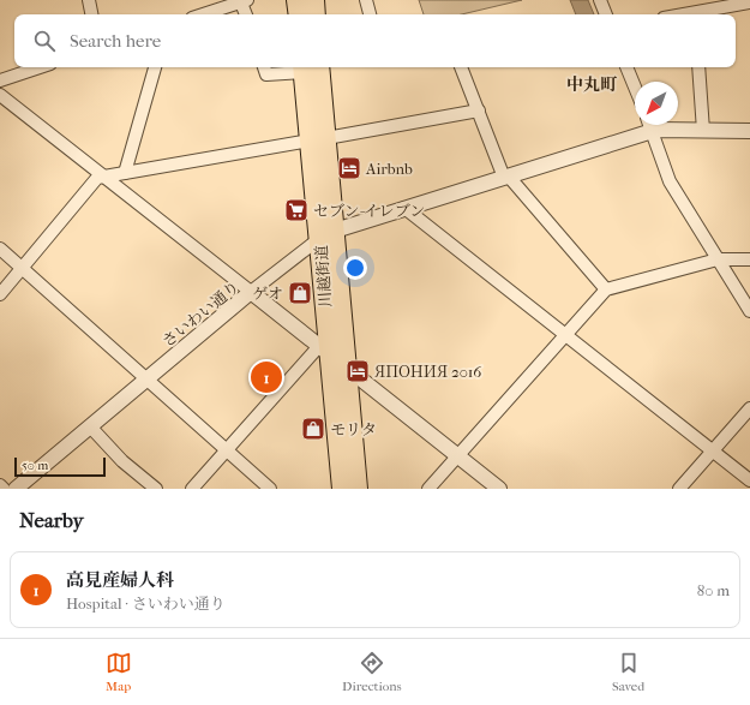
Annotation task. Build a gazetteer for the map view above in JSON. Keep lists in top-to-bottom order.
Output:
{
  "streets": {
    "highway": ["川越街道"],
    "street": ["さいわい通り"]
  },
  "crossings": [
    ["川越街道", "さいわい通り"]
  ],
  "districts": ["中丸町"],
  "places": {
    "hotel": ["Airbnb", "ЯПОНИЯ 2016"],
    "supermarket": ["セブン-イレブン"],
    "shop": ["ゲオ", "モリタ"]
  },
  "scale_bar": "50 m",
  "north": "bottom left",
  "page": {
    "search": "Search here",
    "pins": "1",
    "scale": "50 m",
    "heading": "Nearby",
    "list": [
      {
        "mark": "1",
        "name": "高見産婦人科",
        "note": "Hospital · さいわい通り",
        "value": "80 m"
      }
    ],
    "nav": ["Map", "Directions", "Saved"]
  }
}
